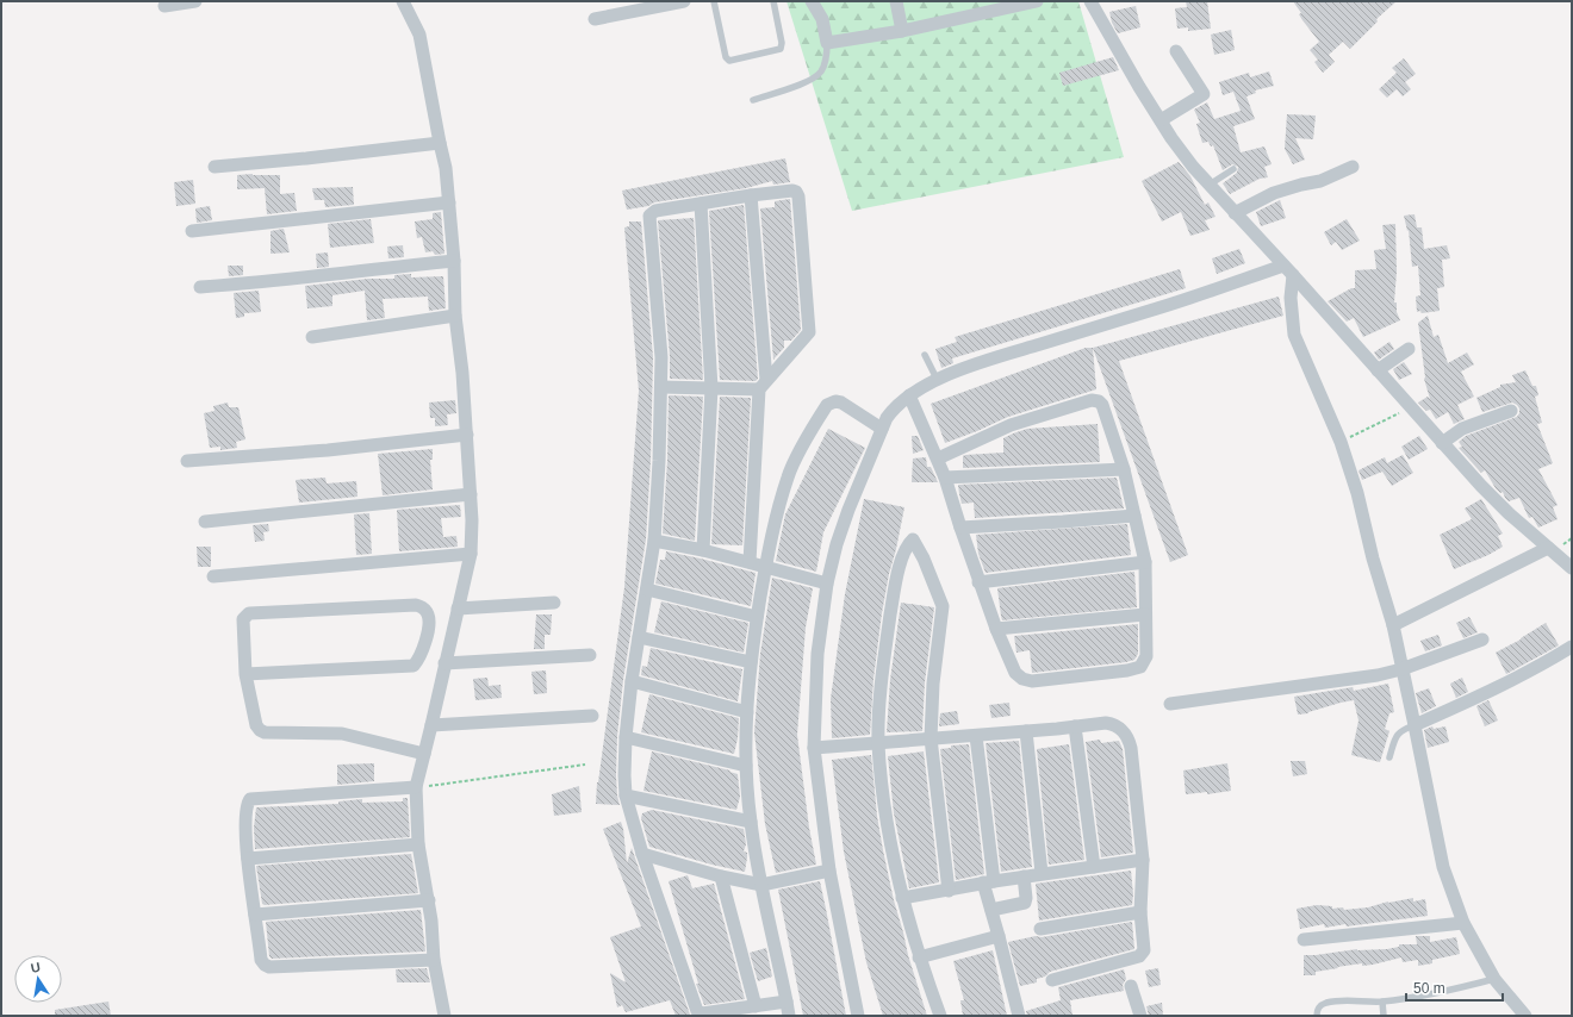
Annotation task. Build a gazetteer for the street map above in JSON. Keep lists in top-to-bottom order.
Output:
{
  "scale_bar": "50 m",
  "north": "top"
}
